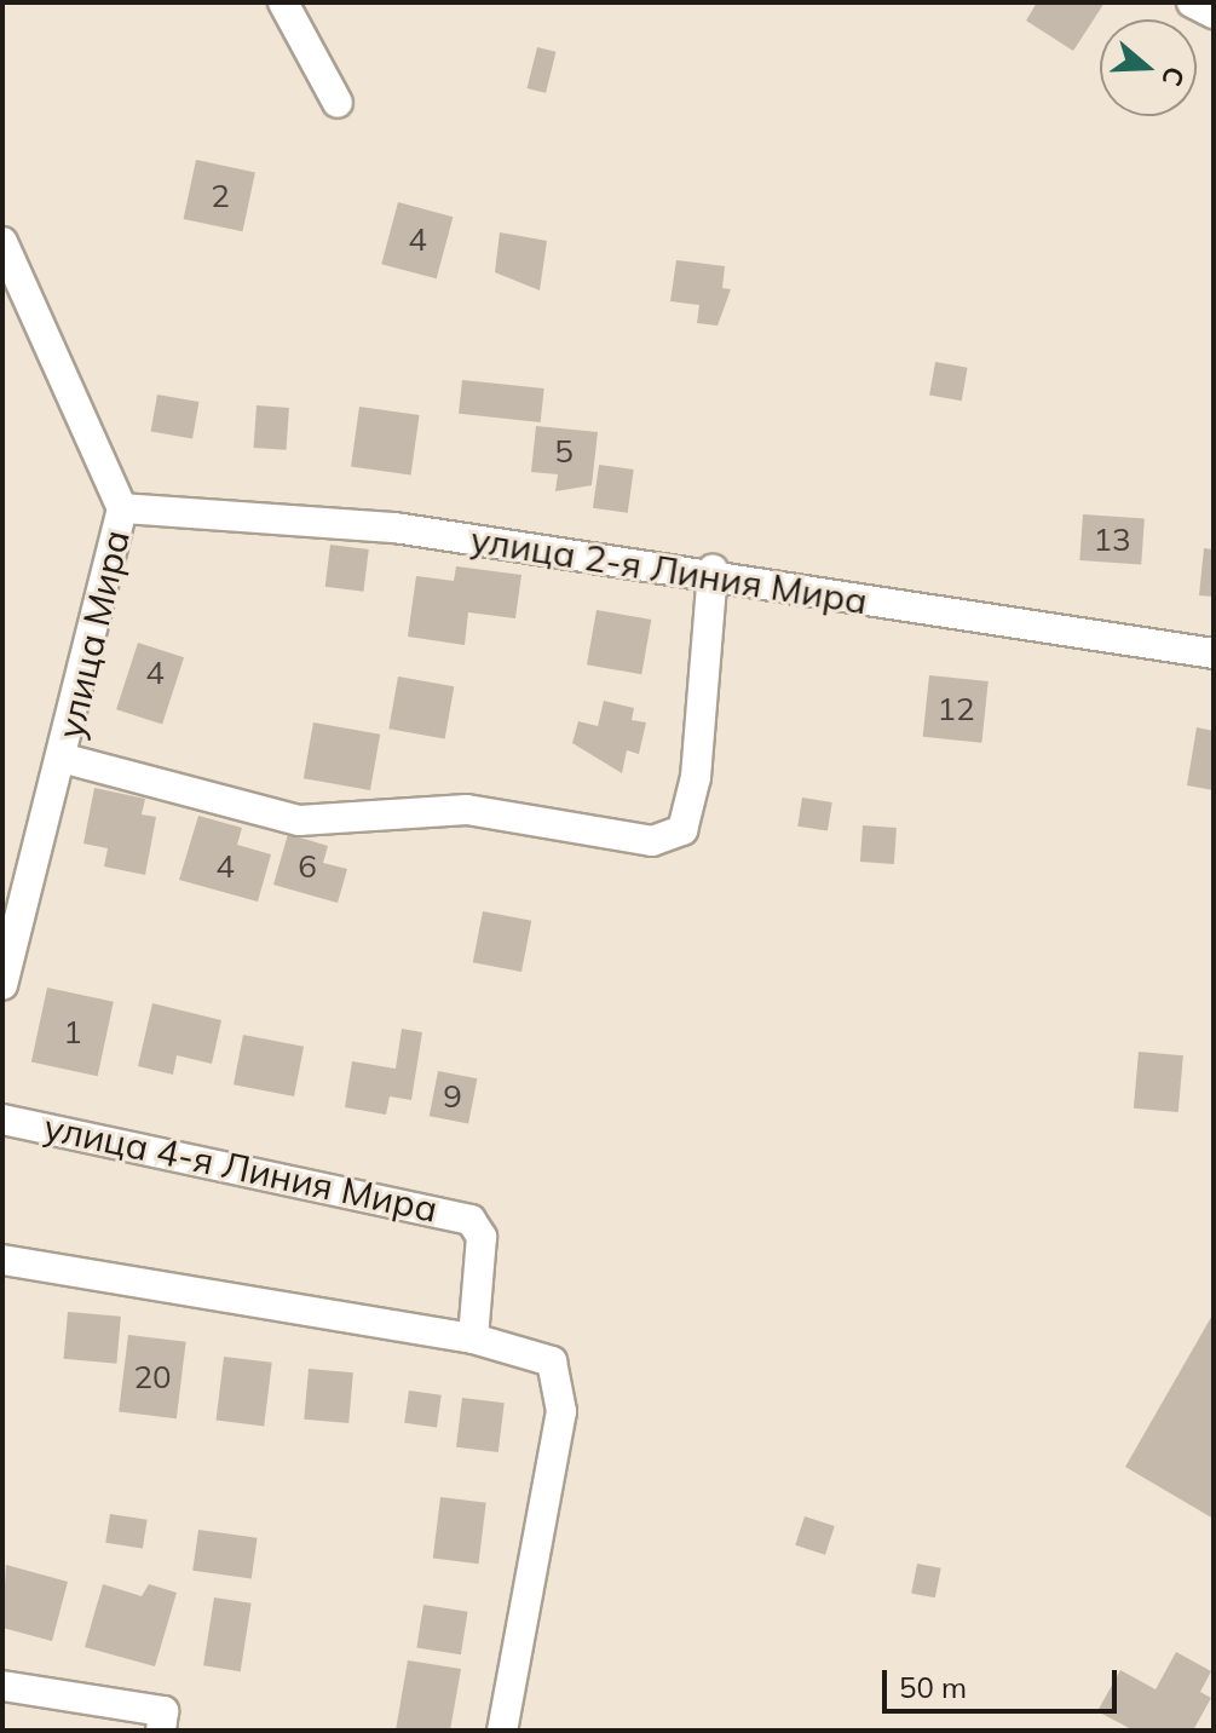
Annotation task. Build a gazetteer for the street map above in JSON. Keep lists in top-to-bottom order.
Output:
{
  "streets": {
    "street": ["улица 2-я Линия Мира", "улица Мира", "улица 4-я Линия Мира"]
  },
  "crossings": [
    ["улица 2-я Линия Мира", "улица Мира"]
  ],
  "house_numbers": [
    "2",
    "4",
    "5",
    "13",
    "4",
    "12",
    "4",
    "6",
    "1",
    "9",
    "20"
  ],
  "scale_bar": "50 m",
  "north": "right"
}
